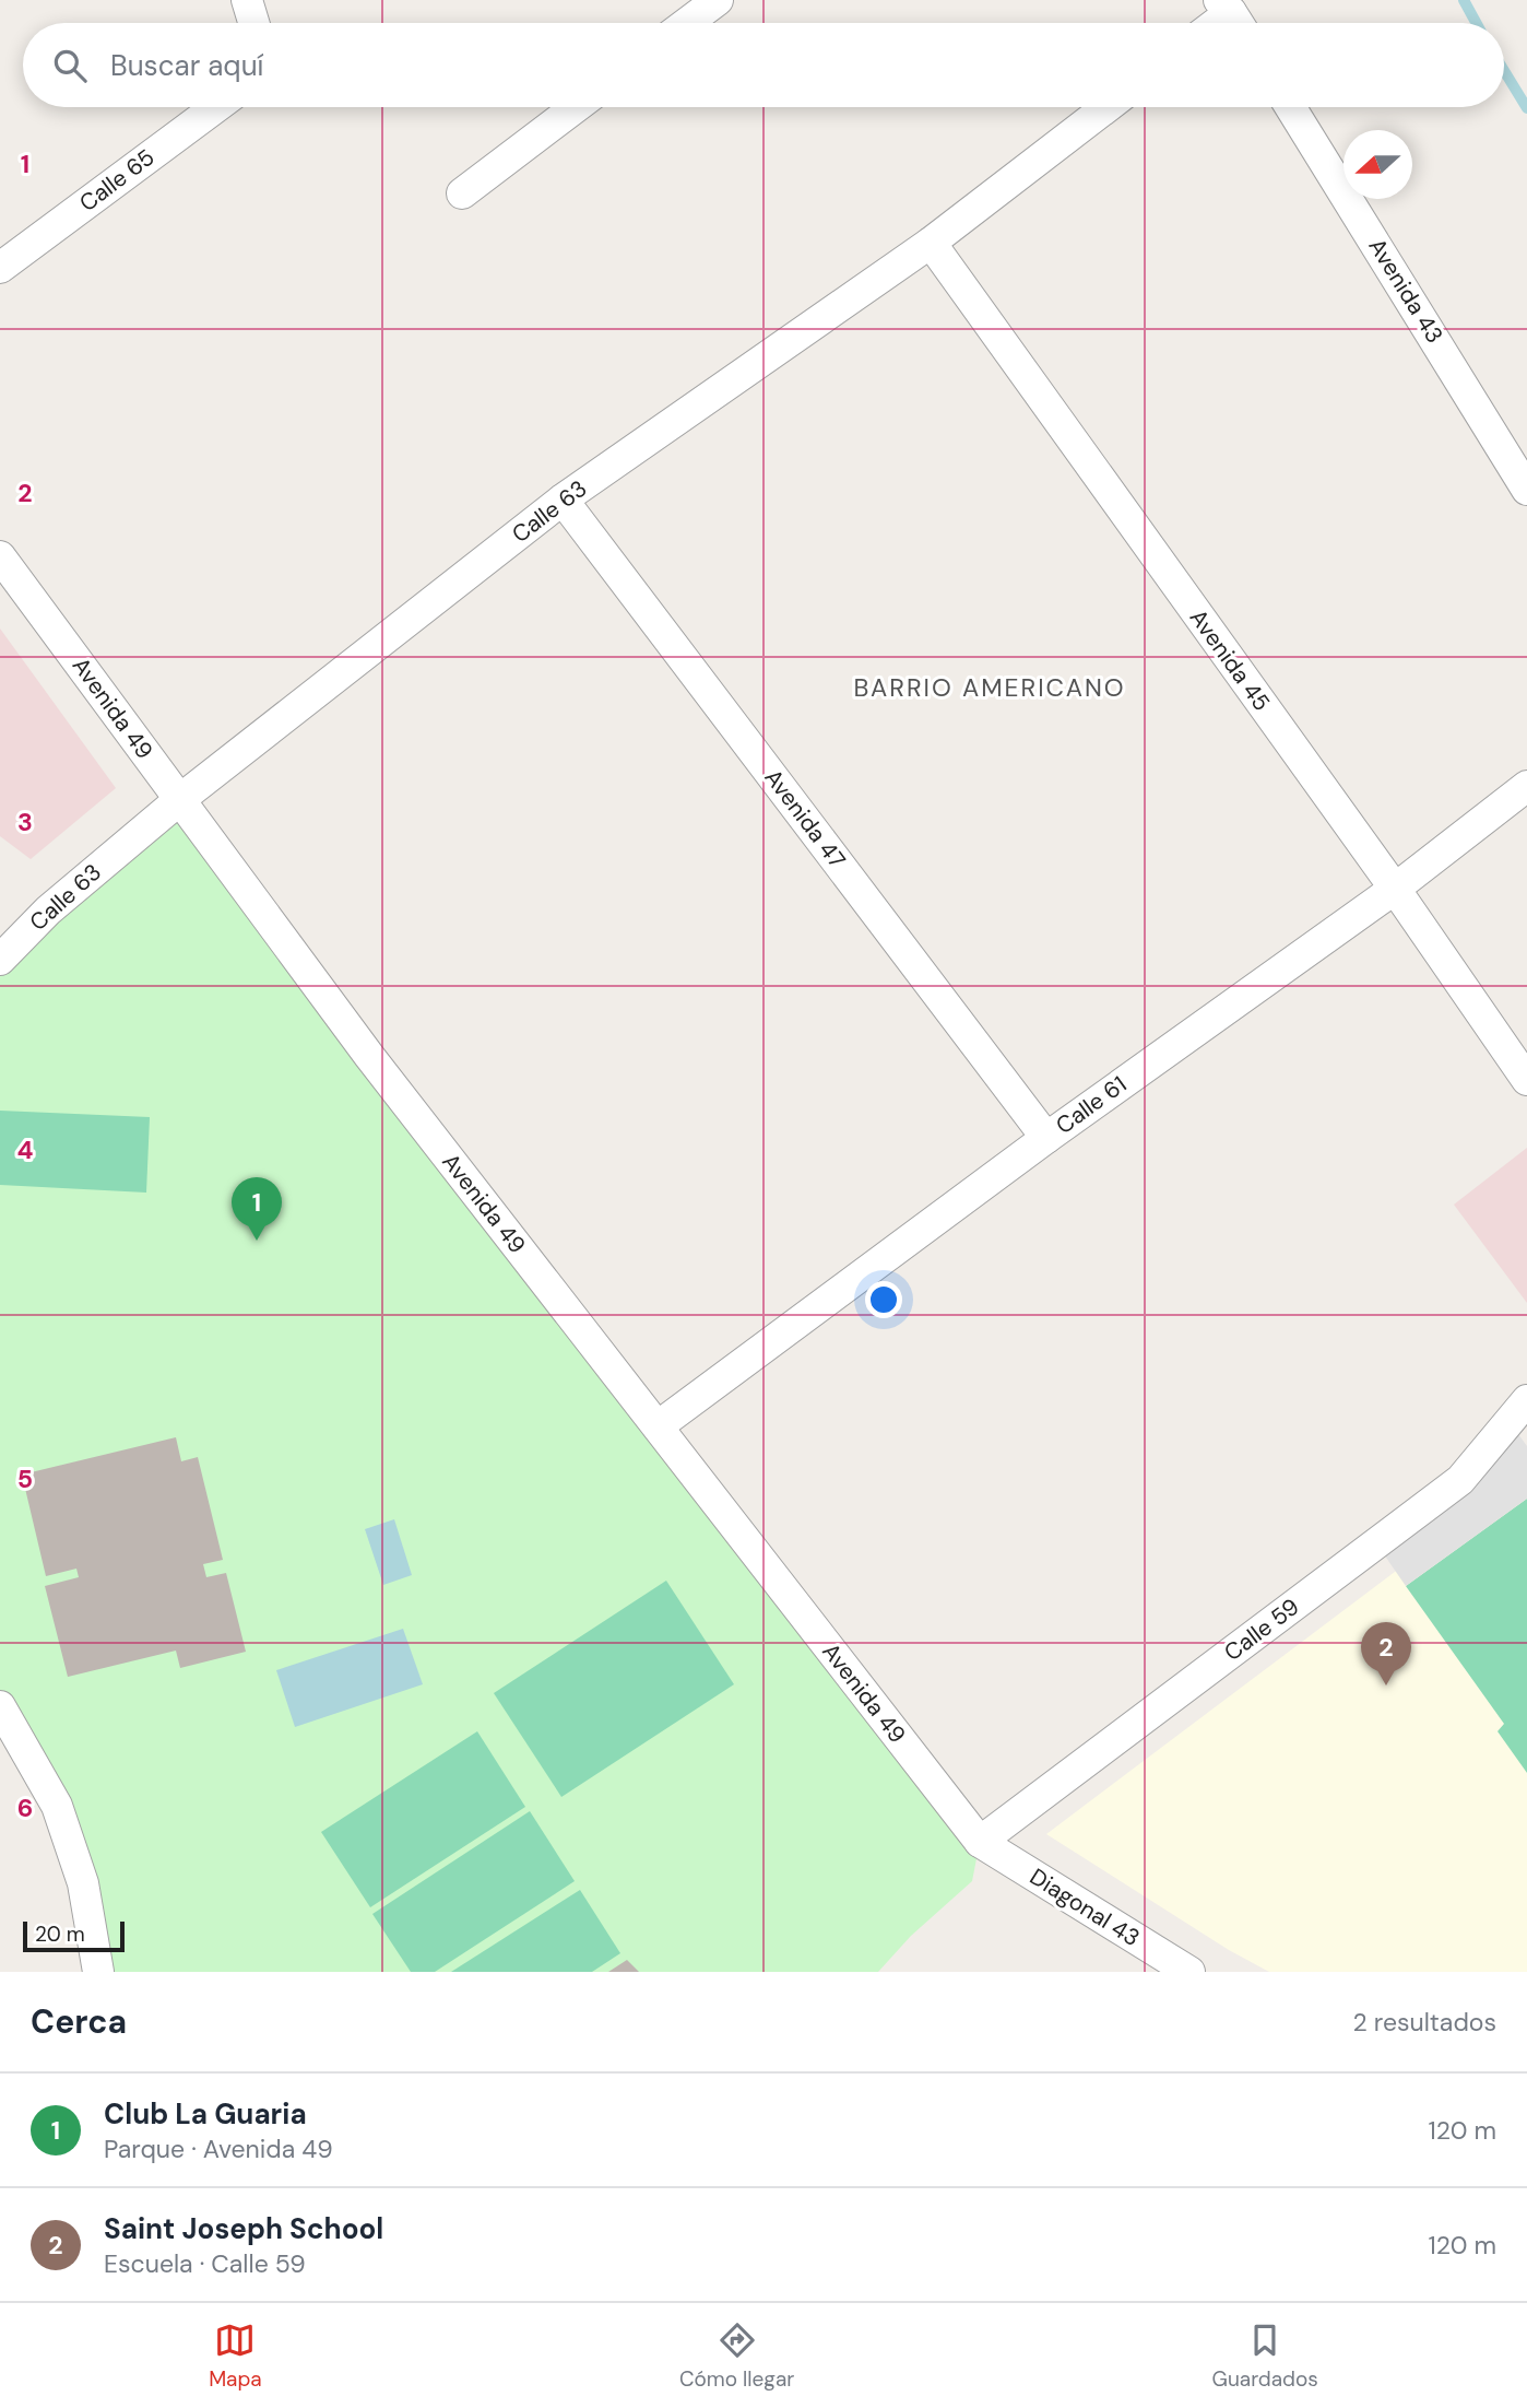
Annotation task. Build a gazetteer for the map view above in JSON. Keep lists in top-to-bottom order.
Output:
{
  "streets": {
    "street": [
      "Calle 65",
      "Avenida 43",
      "Calle 63",
      "Avenida 45",
      "Avenida 49",
      "Avenida 47",
      "Calle 61",
      "Calle 59",
      "Diagonal 43"
    ]
  },
  "crossings": [
    ["Calle 63", "Avenida 45"],
    ["Calle 63", "Avenida 49"],
    ["Calle 63", "Avenida 47"],
    ["Avenida 45", "Calle 61"],
    ["Avenida 49", "Calle 61"],
    ["Avenida 49", "Calle 59"],
    ["Avenida 49", "Diagonal 43"],
    ["Avenida 47", "Calle 61"],
    ["Calle 59", "Diagonal 43"]
  ],
  "districts": ["BARRIO AMERICANO"],
  "scale_bar": "20 m",
  "north": "left",
  "page": {
    "search": "Buscar aquí",
    "pins": ["1", "2"],
    "scale": "20 m",
    "heading": ["Cerca", "2 resultados"],
    "list": [
      {
        "mark": "1",
        "name": "Club La Guaria",
        "note": "Parque · Avenida 49",
        "value": "120 m"
      },
      {
        "mark": "2",
        "name": "Saint Joseph School",
        "note": "Escuela · Calle 59",
        "value": "120 m"
      }
    ],
    "nav": ["Mapa", "Cómo llegar", "Guardados"]
  },
  "grid": {
    "rows": [
      "1",
      "2",
      "3",
      "4",
      "5",
      "6"
    ]
  }
}
